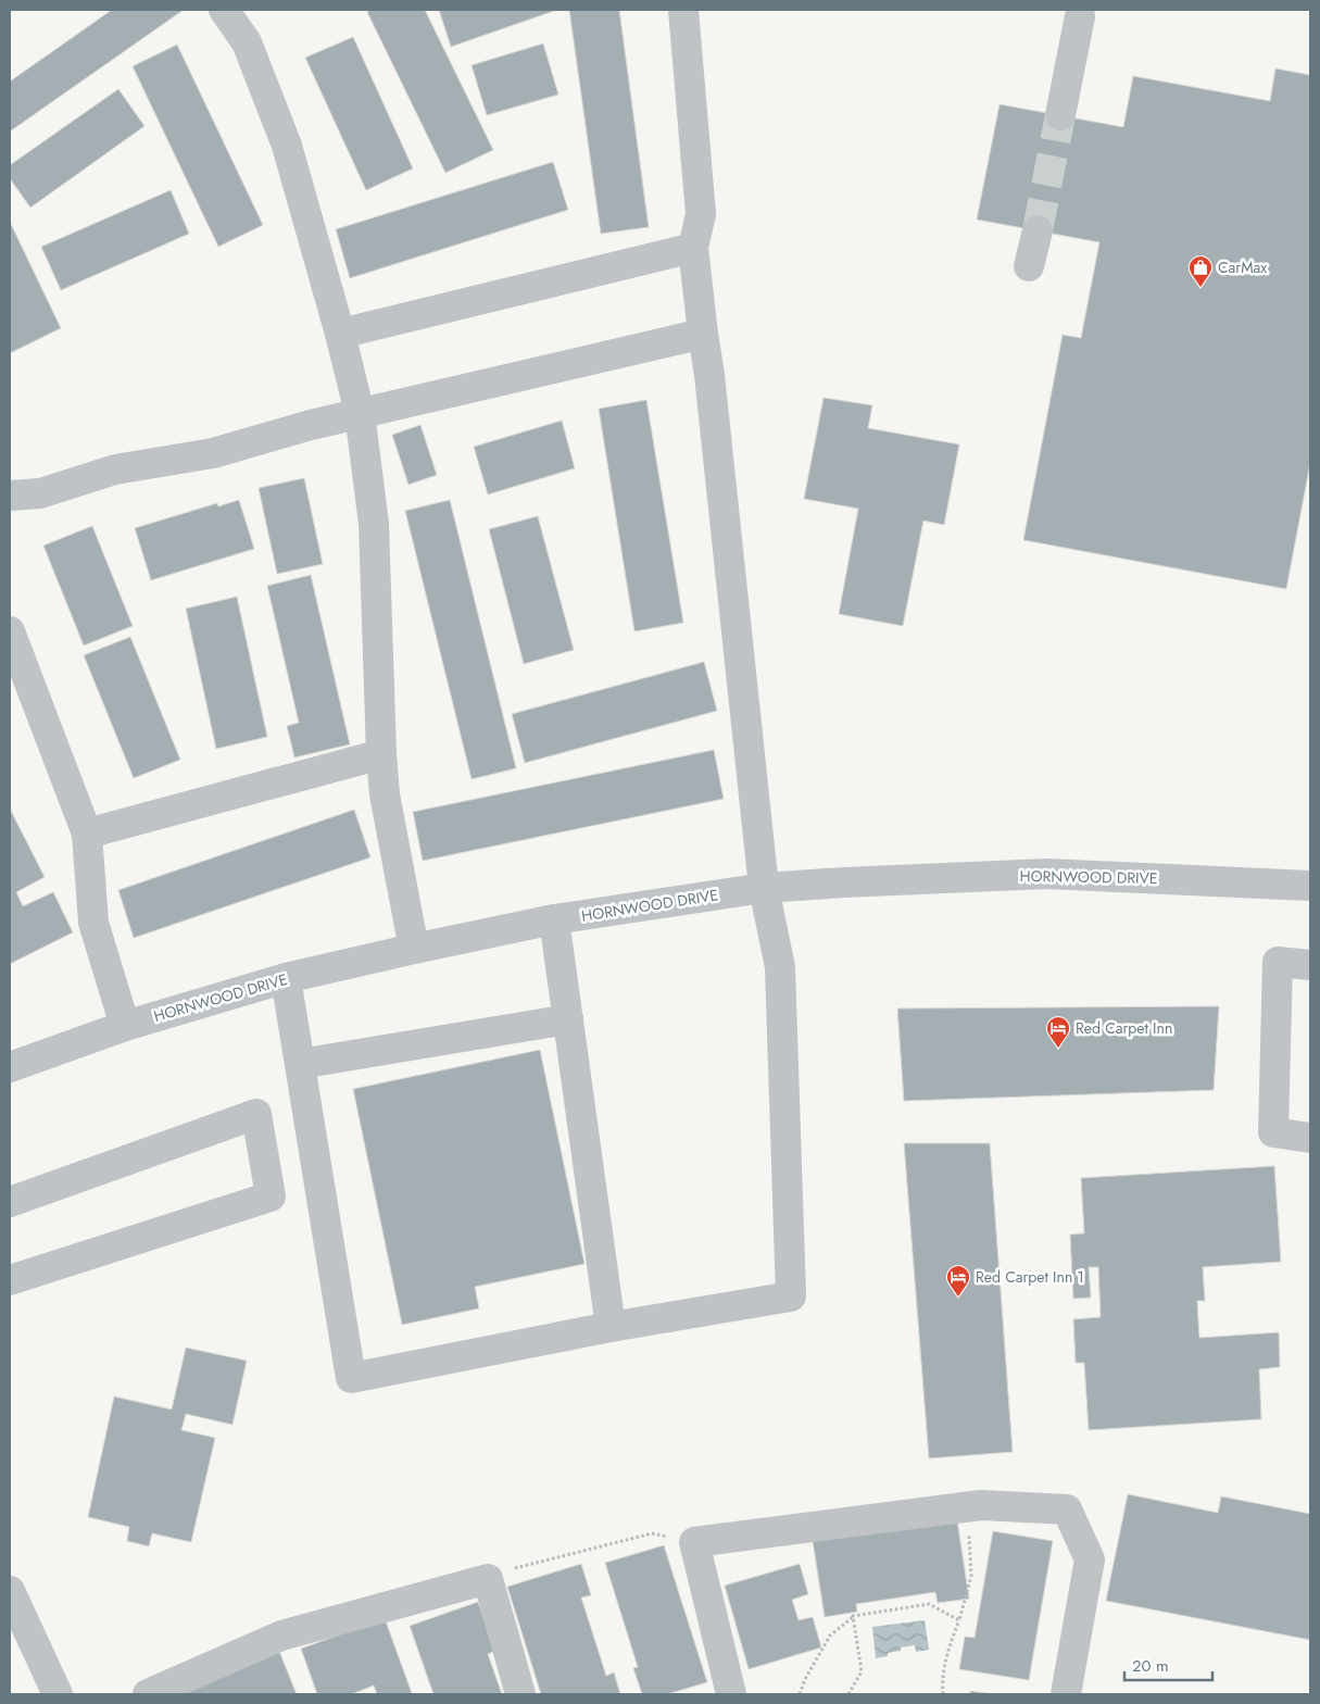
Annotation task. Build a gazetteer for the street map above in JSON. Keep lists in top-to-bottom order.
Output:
{
  "streets": {
    "street": ["HORNWOOD DRIVE"]
  },
  "places": {
    "shop": ["CarMax"],
    "hotel": ["Red Carpet Inn", "Red Carpet Inn 1"]
  },
  "scale_bar": "20 m"
}
